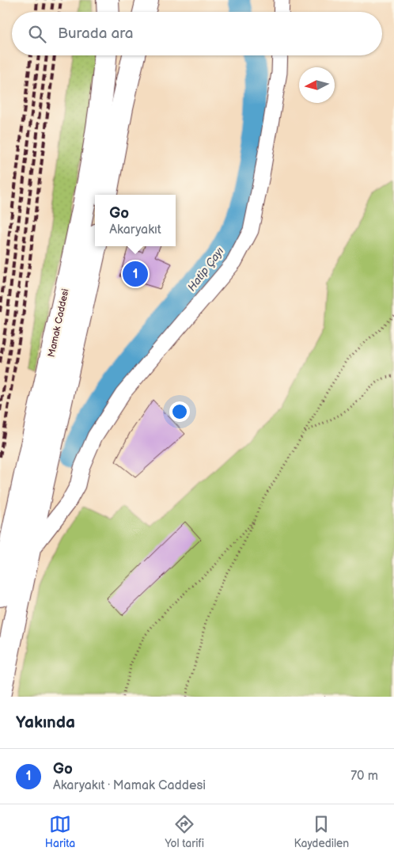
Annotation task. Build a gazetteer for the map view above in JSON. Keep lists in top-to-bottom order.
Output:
{
  "streets": {
    "main road": ["Mamak Caddesi"]
  },
  "water": ["Hatip Çayı"],
  "north": "left",
  "page": {
    "search": "Burada ara",
    "popup": ["Go", "Akaryakıt"],
    "pins": "1",
    "heading": "Yakında",
    "list": [
      {
        "mark": "1",
        "name": "Go",
        "note": "Akaryakıt · Mamak Caddesi",
        "value": "70 m"
      }
    ],
    "nav": ["Harita", "Yol tarifi", "Kaydedilen"]
  }
}
